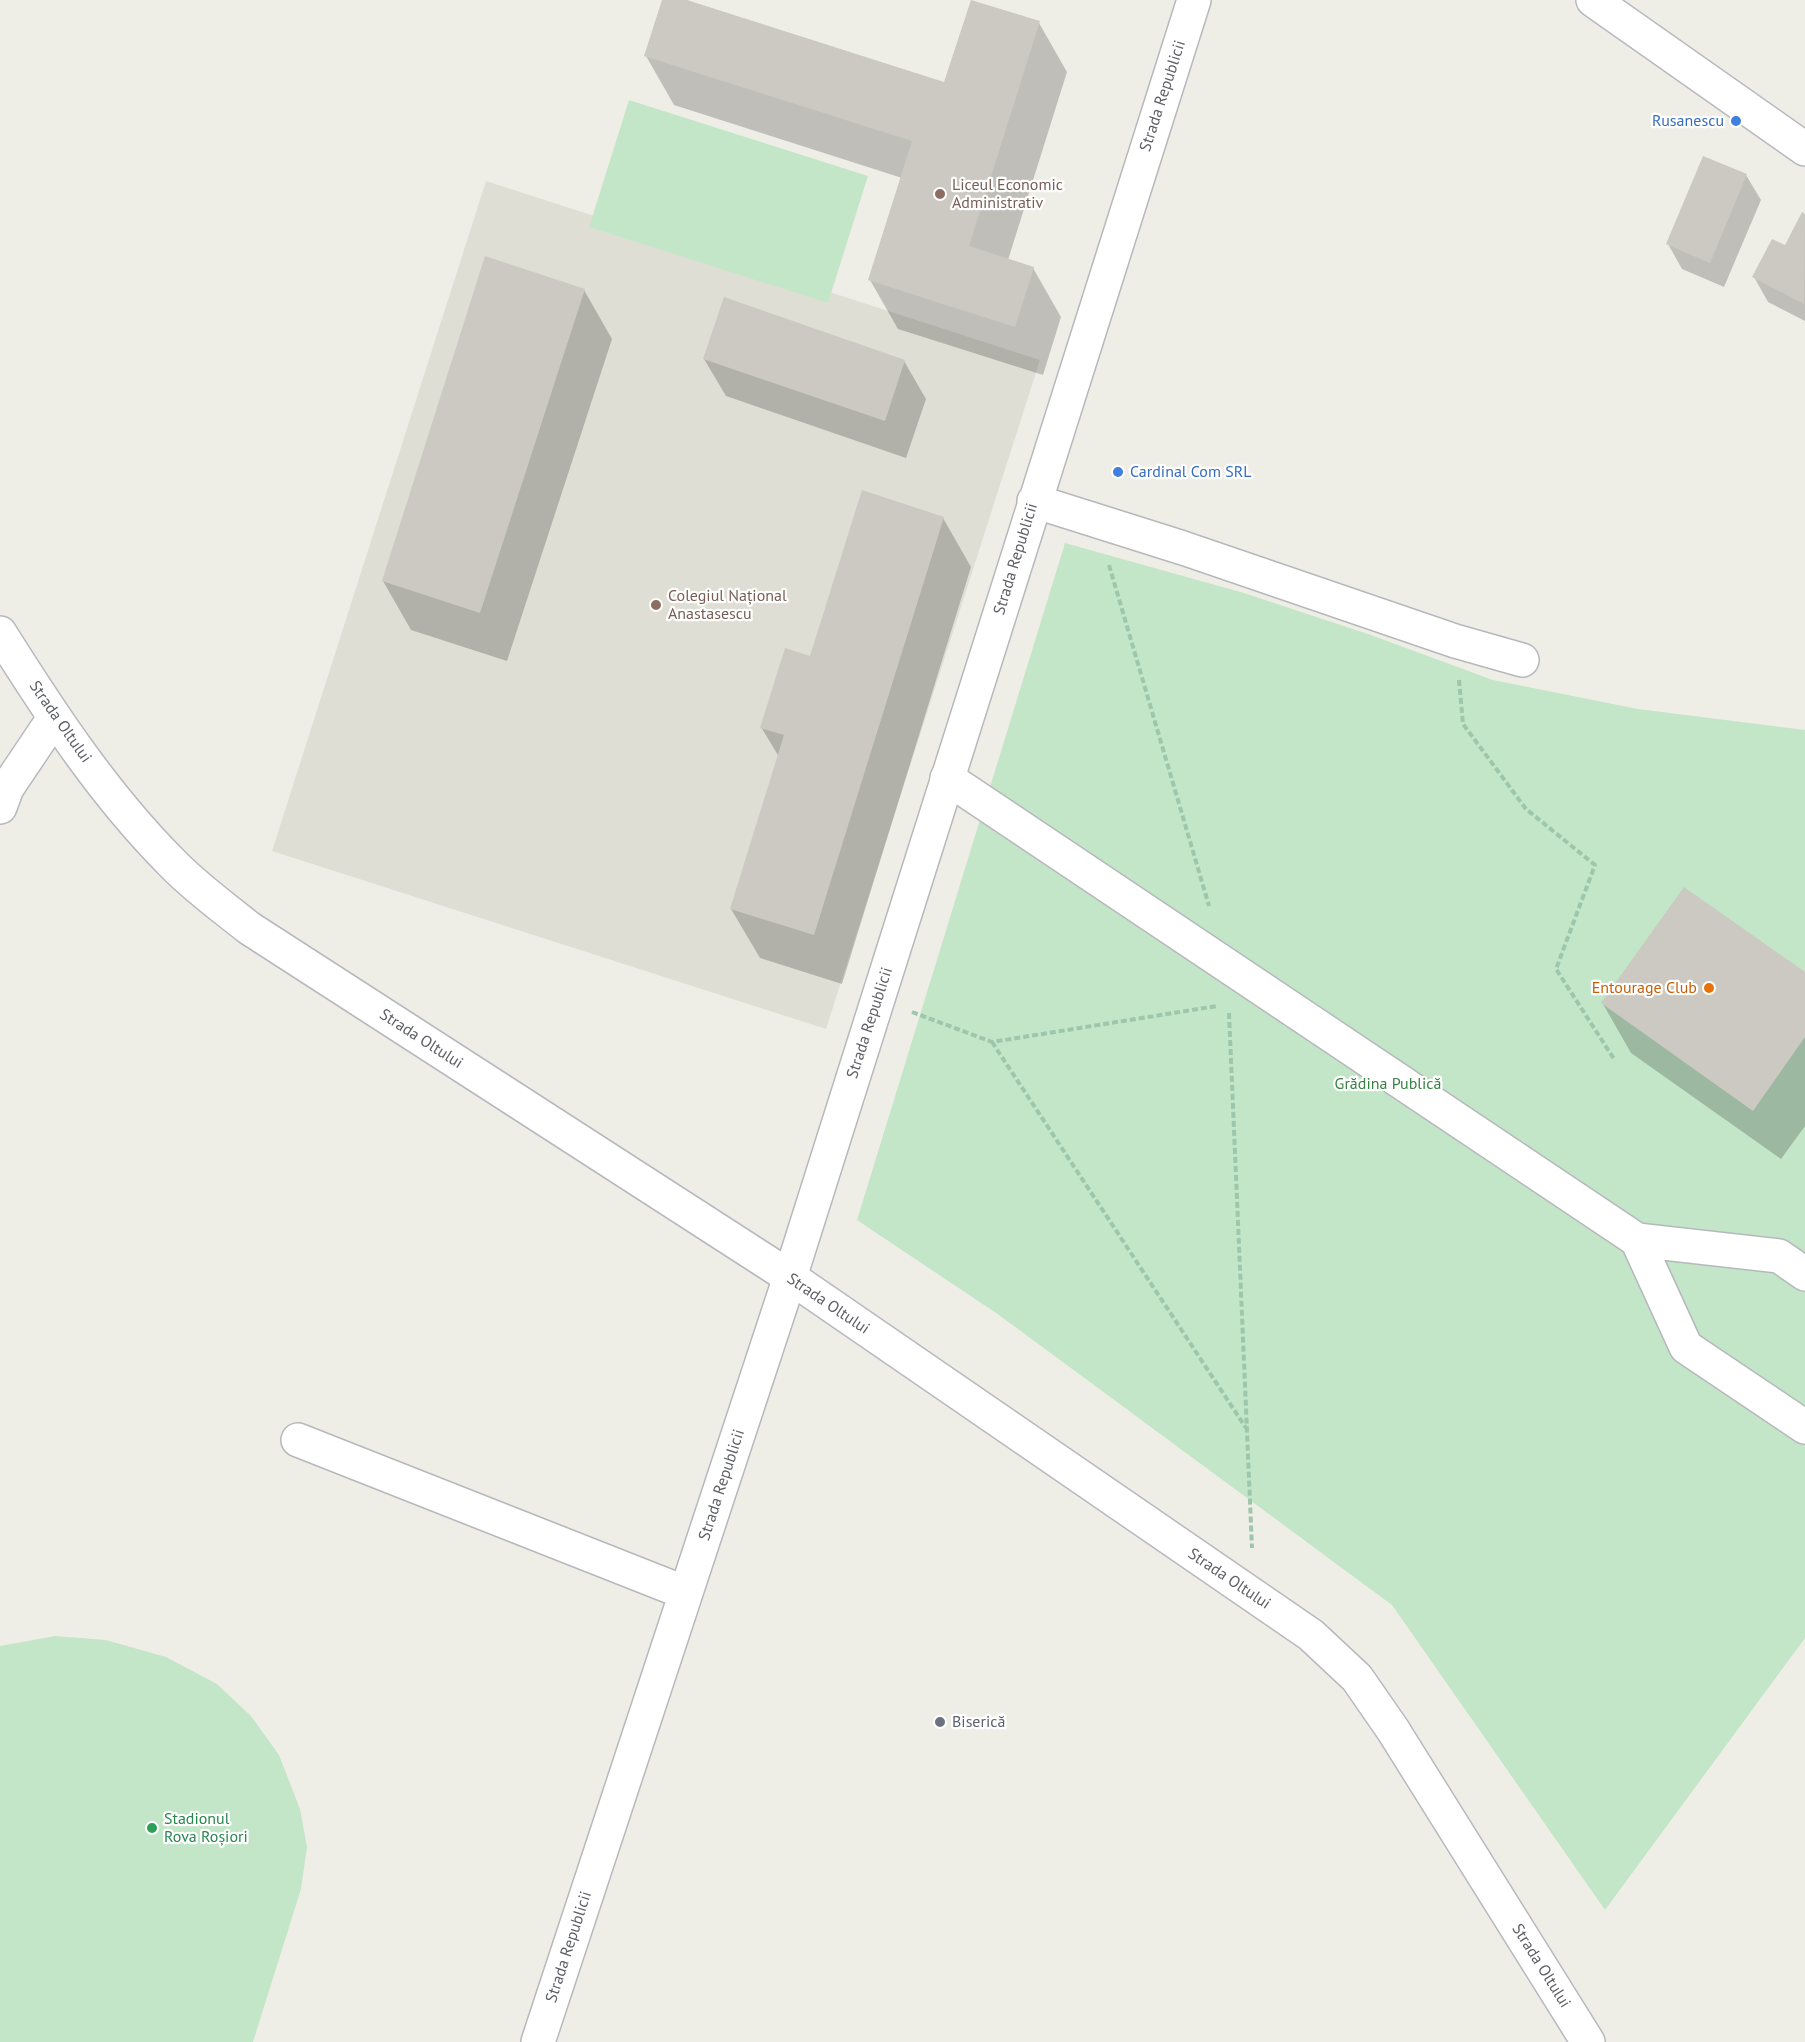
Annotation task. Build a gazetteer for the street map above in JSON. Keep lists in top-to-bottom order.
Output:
{
  "streets": {
    "street": ["Strada Republicii", "Strada Oltului"]
  },
  "crossings": [
    ["Strada Republicii", "Strada Oltului"]
  ],
  "parks": ["Grădina Publică"],
  "places": [
    "Rusanescu",
    "Liceul Economic Administrativ",
    "Cardinal Com SRL",
    "Colegiul Național Anastasescu",
    "Entourage Club",
    "Biserică",
    "Stadionul Rova Roșiori"
  ]
}
